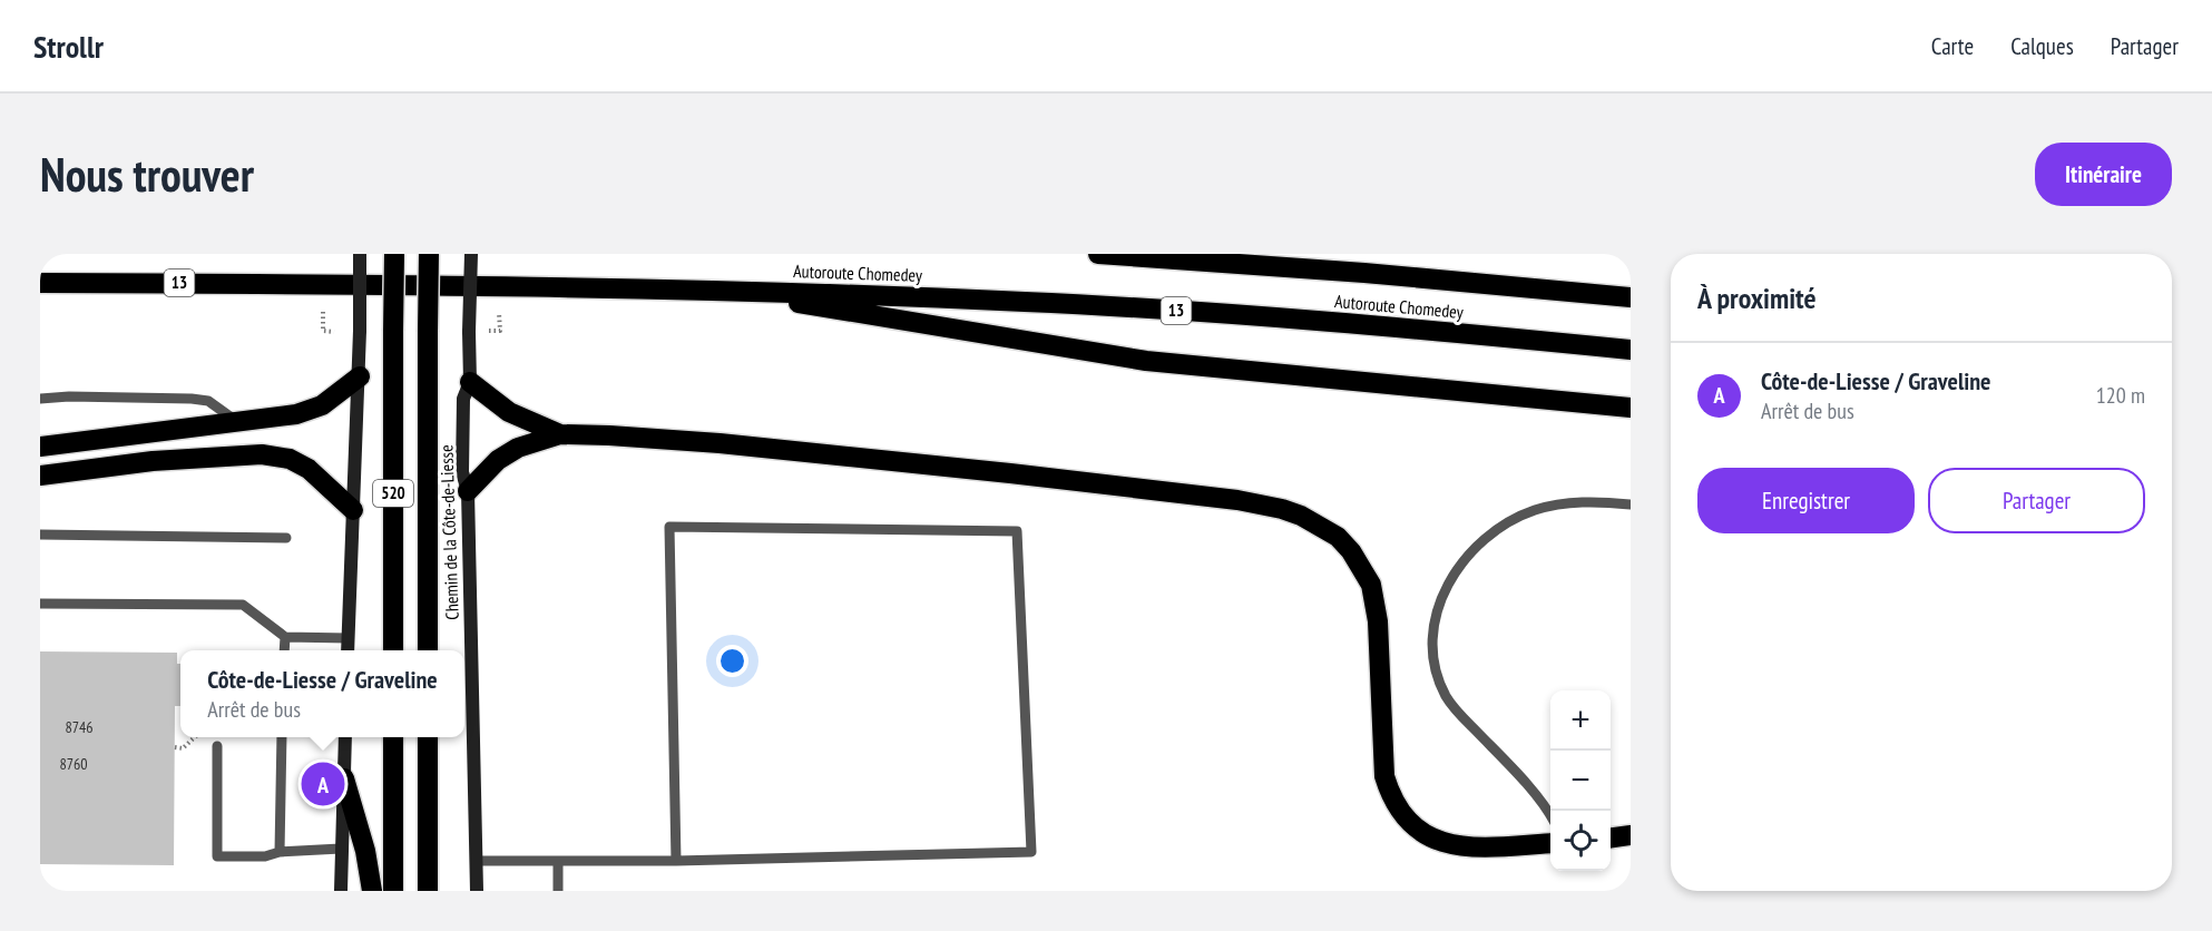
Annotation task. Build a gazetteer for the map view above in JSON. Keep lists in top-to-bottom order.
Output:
{
  "streets": {
    "highway": ["Autoroute Chomedey", "13", "520"],
    "main road": ["Chemin de la Côte-de-Liesse"]
  },
  "house_numbers": ["8746", "8760"],
  "page": {
    "header": "Strollr",
    "nav": ["Carte", "Calques", "Partager"],
    "buttons": [
      "Itinéraire",
      ["Enregistrer", "Partager"]
    ],
    "title": "Nous trouver",
    "heading": "À proximité",
    "list": [
      {
        "mark": "A",
        "name": "Côte-de-Liesse / Graveline",
        "note": "Arrêt de bus",
        "value": "120 m"
      }
    ],
    "popup": ["Côte-de-Liesse / Graveline", "Arrêt de bus"],
    "map_buttons": ["+", "−"],
    "pins": "A"
  }
}
